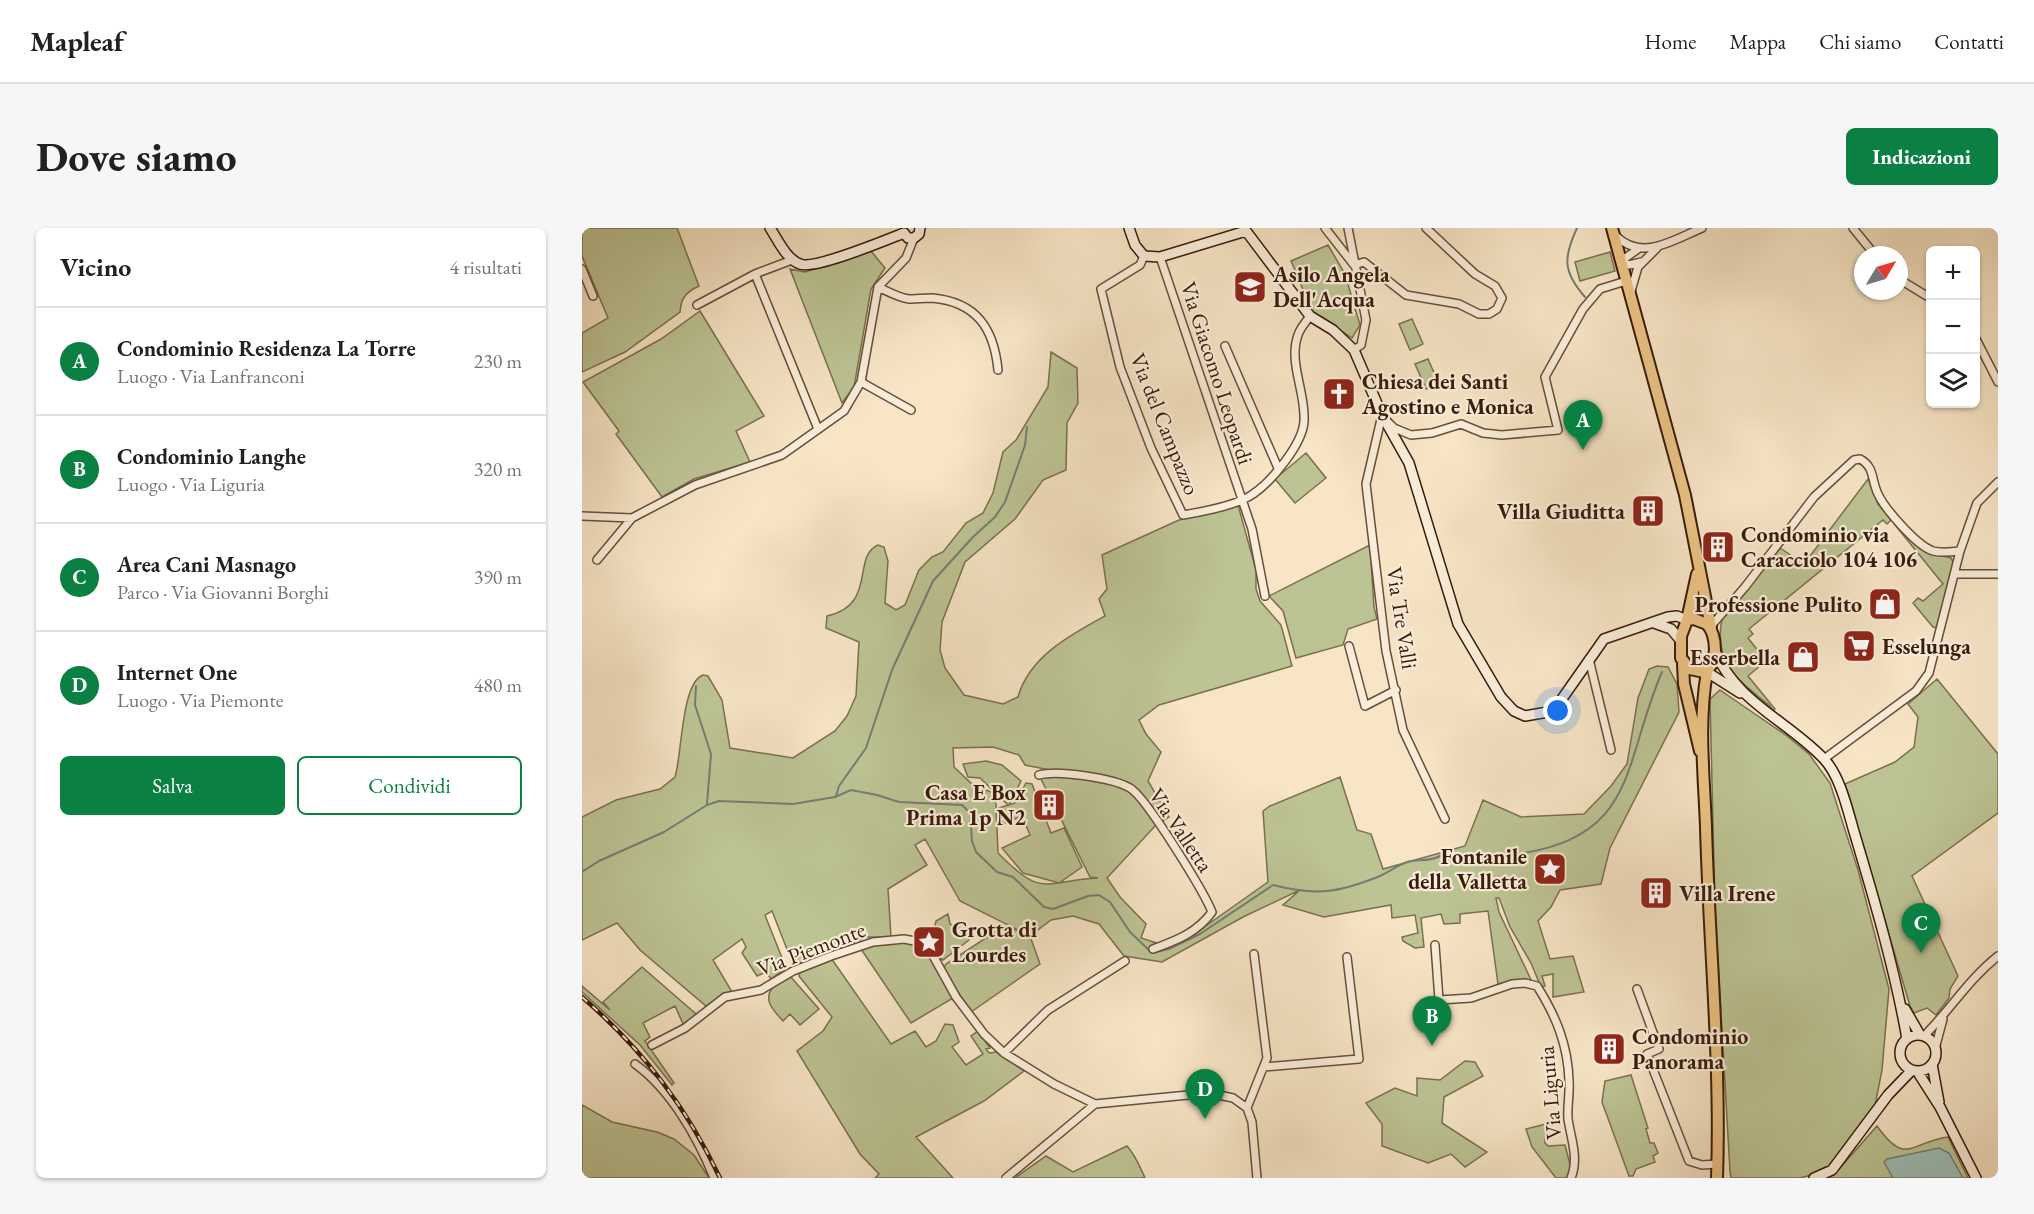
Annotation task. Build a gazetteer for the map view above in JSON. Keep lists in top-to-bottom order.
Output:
{
  "streets": {
    "street": [
      "Via Giacomo Leopardi",
      "Via del Campazzo",
      "Via Tre Valli",
      "Via Valletta",
      "Via Piemonte",
      "Via Liguria"
    ]
  },
  "crossings": [
    ["Via Giacomo Leopardi", "Via del Campazzo"]
  ],
  "places": {
    "school or university": ["Asilo Angela Dell'Acqua"],
    "church": ["Chiesa dei Santi Agostino e Monica"],
    "building": [
      "Villa Giuditta",
      "Condominio via Caracciolo 104 106",
      "Casa E Box Prima 1p N2",
      "Villa Irene",
      "Condominio Panorama"
    ],
    "shop": ["Professione Pulito", "Esserbella"],
    "supermarket": ["Esselunga"],
    "place": ["Fontanile della Valletta", "Grotta di Lourdes"]
  },
  "north": "top right",
  "page": {
    "header": "Mapleaf",
    "nav": [
      "Home",
      "Mappa",
      "Chi siamo",
      "Contatti"
    ],
    "buttons": [
      "Indicazioni",
      ["Salva", "Condividi"]
    ],
    "title": "Dove siamo",
    "heading": ["Vicino", "4 risultati"],
    "map_buttons": ["+", "−"],
    "list": [
      {
        "mark": "A",
        "name": "Condominio Residenza La Torre",
        "note": "Luogo · Via Lanfranconi",
        "value": "230 m"
      },
      {
        "mark": "B",
        "name": "Condominio Langhe",
        "note": "Luogo · Via Liguria",
        "value": "320 m"
      },
      {
        "mark": "C",
        "name": "Area Cani Masnago",
        "note": "Parco · Via Giovanni Borghi",
        "value": "390 m"
      },
      {
        "mark": "D",
        "name": "Internet One",
        "note": "Luogo · Via Piemonte",
        "value": "480 m"
      }
    ],
    "pins": [
      "A",
      "C",
      "B",
      "D"
    ]
  }
}
